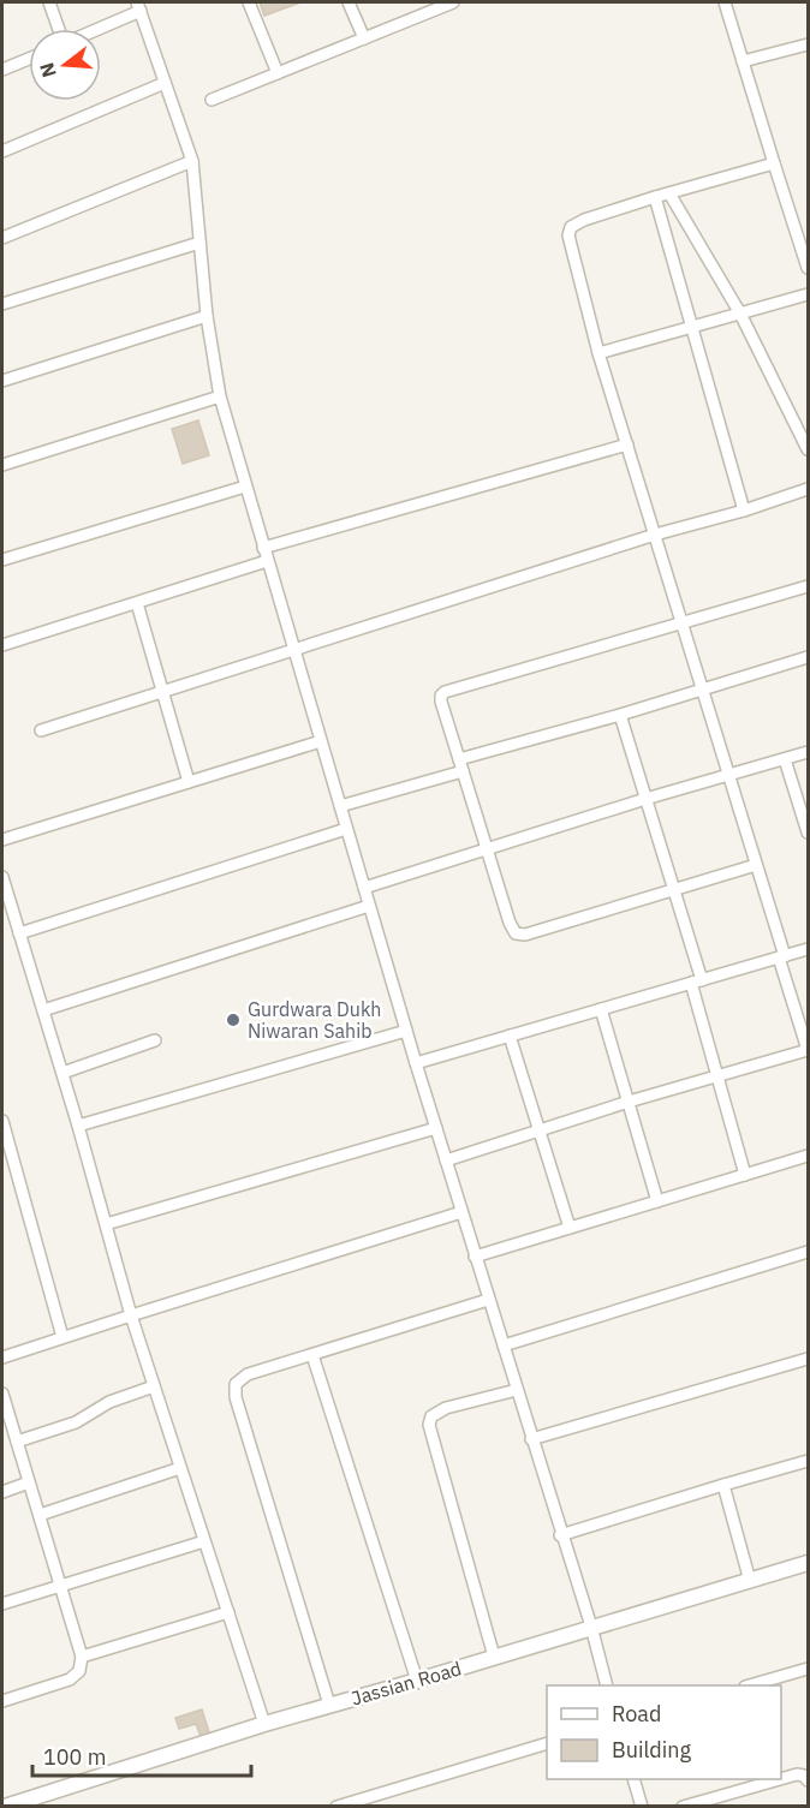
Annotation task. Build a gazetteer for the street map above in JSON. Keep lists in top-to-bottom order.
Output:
{
  "streets": {
    "street": ["Jassian Road"]
  },
  "places": ["Gurdwara Dukh Niwaran Sahib"],
  "legend": ["Road", "Building"],
  "scale_bar": "100 m",
  "north": "left"
}
